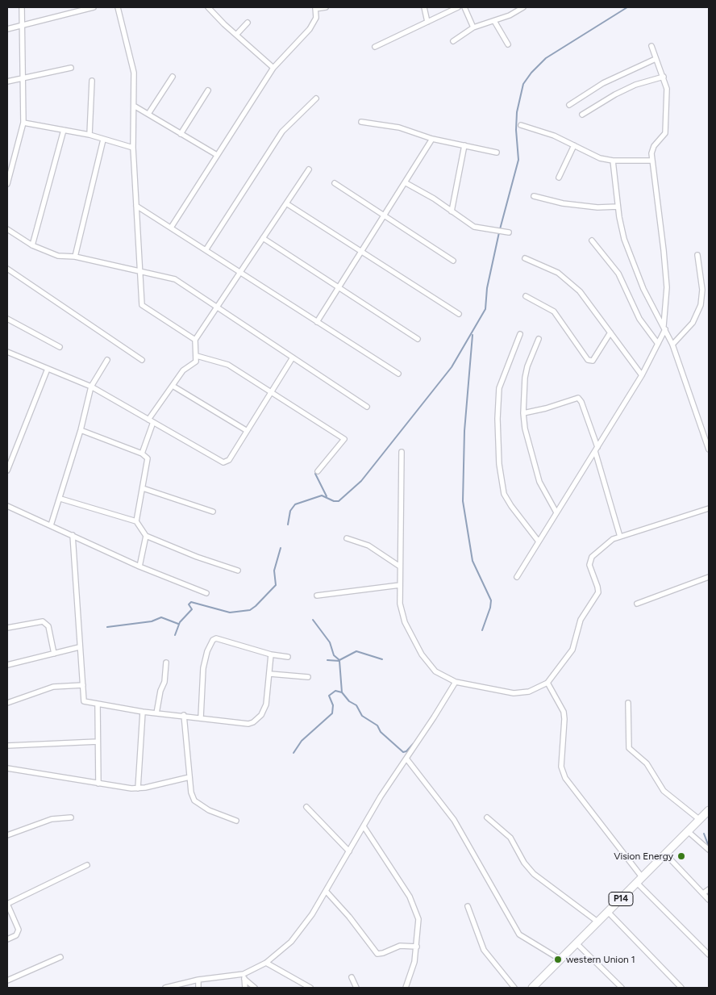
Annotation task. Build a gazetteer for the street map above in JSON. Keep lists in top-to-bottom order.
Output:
{
  "streets": {
    "main road": ["P14"]
  },
  "places": ["Vision Energy", "western Union 1"]
}
